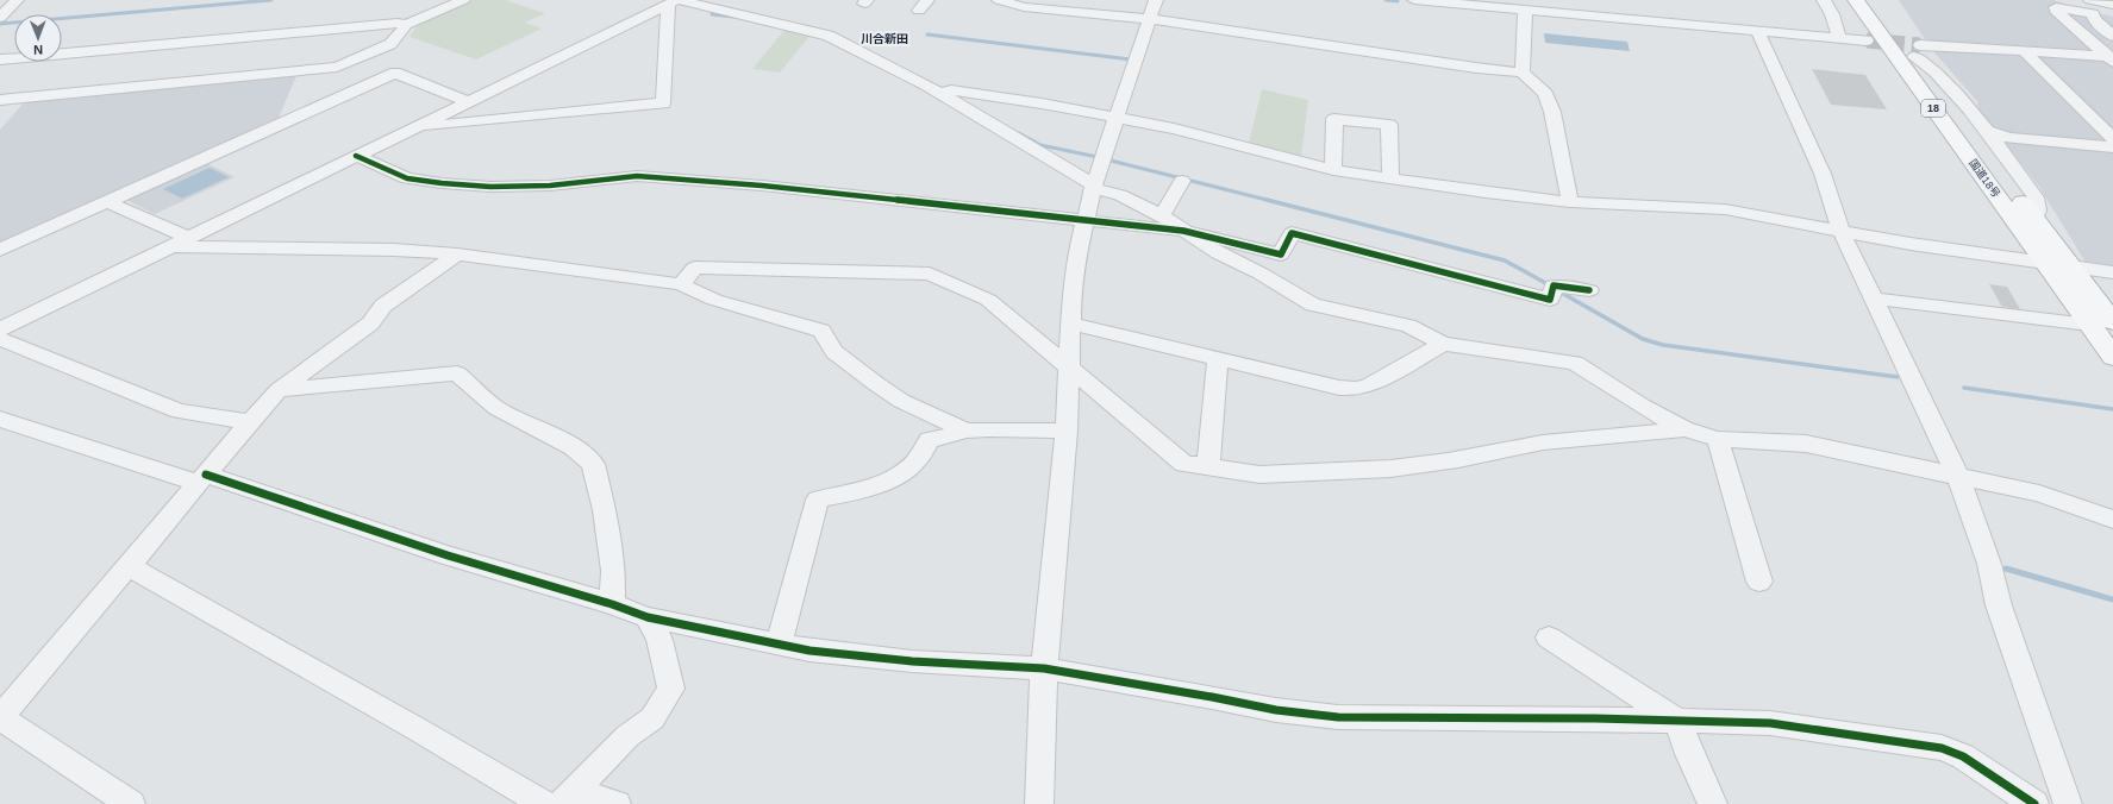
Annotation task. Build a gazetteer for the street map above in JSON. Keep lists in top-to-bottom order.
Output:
{
  "streets": {
    "highway": ["18", "国道18号"]
  },
  "districts": ["川合新田"],
  "north": "bottom"
}
